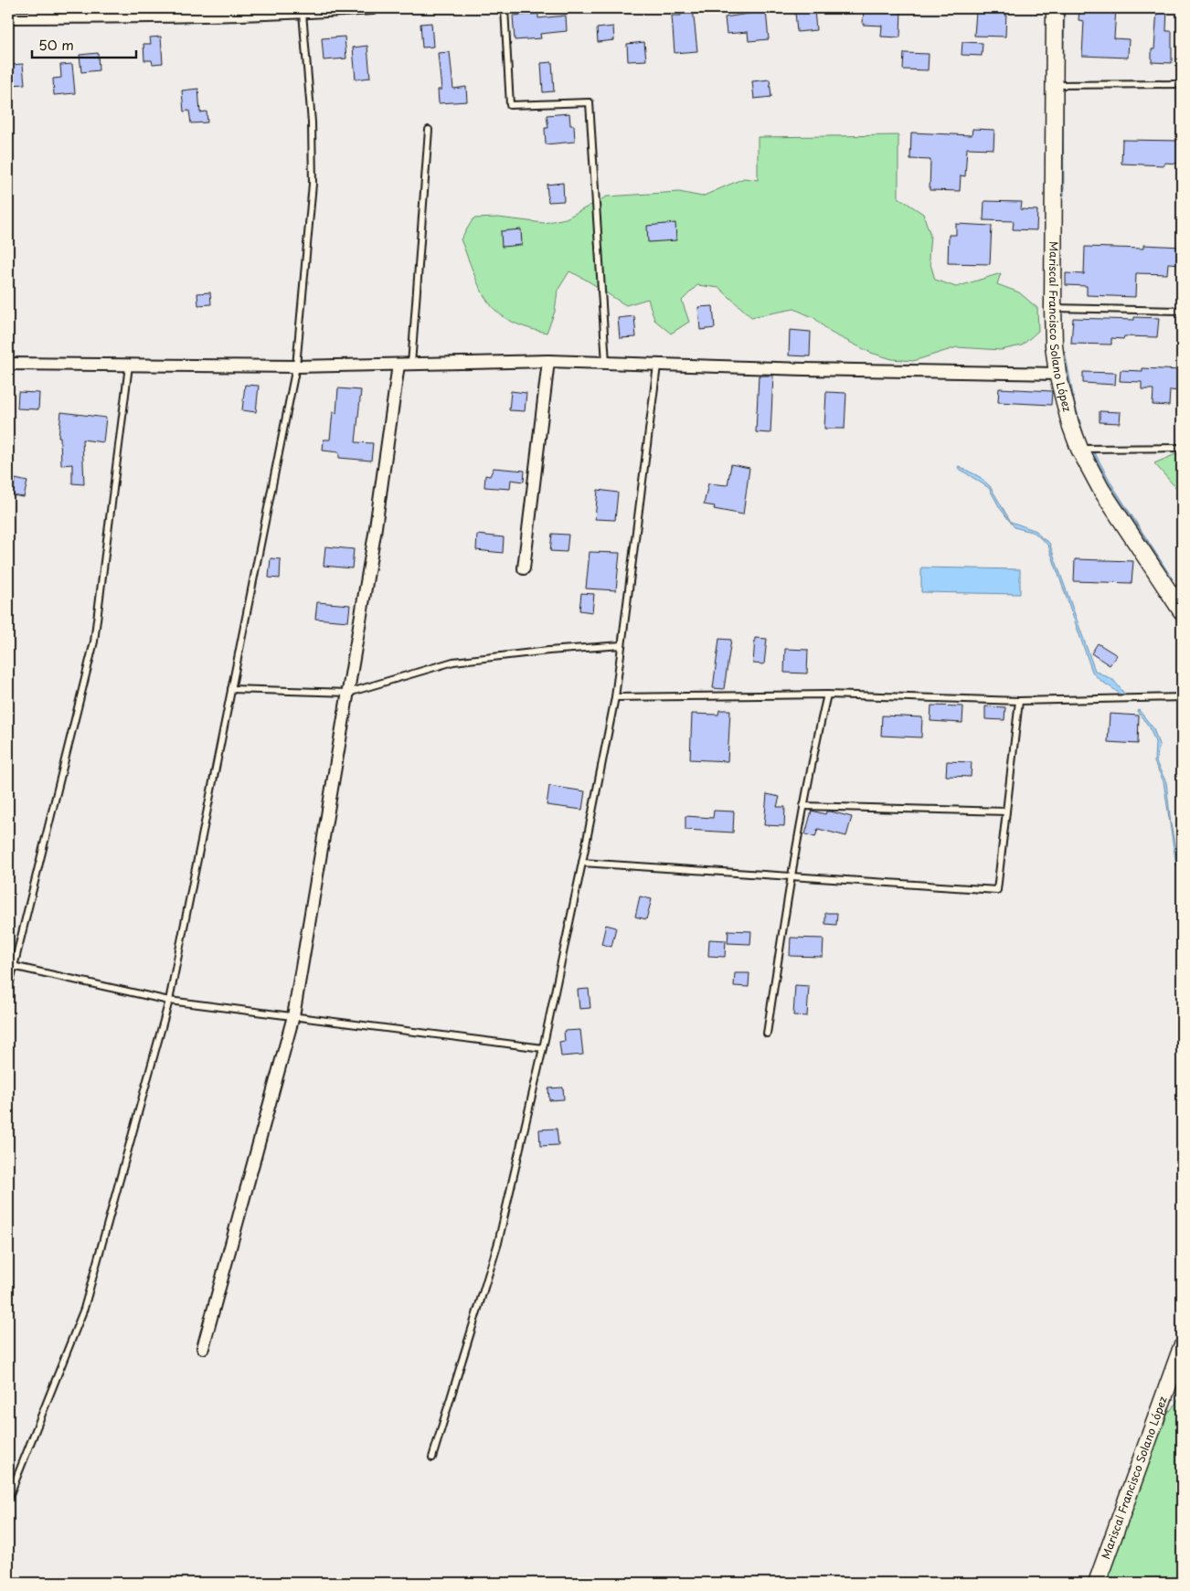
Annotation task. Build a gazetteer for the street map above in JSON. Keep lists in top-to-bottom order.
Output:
{
  "streets": {
    "main road": ["Mariscal Francisco Solano López"]
  },
  "scale_bar": "50 m"
}
